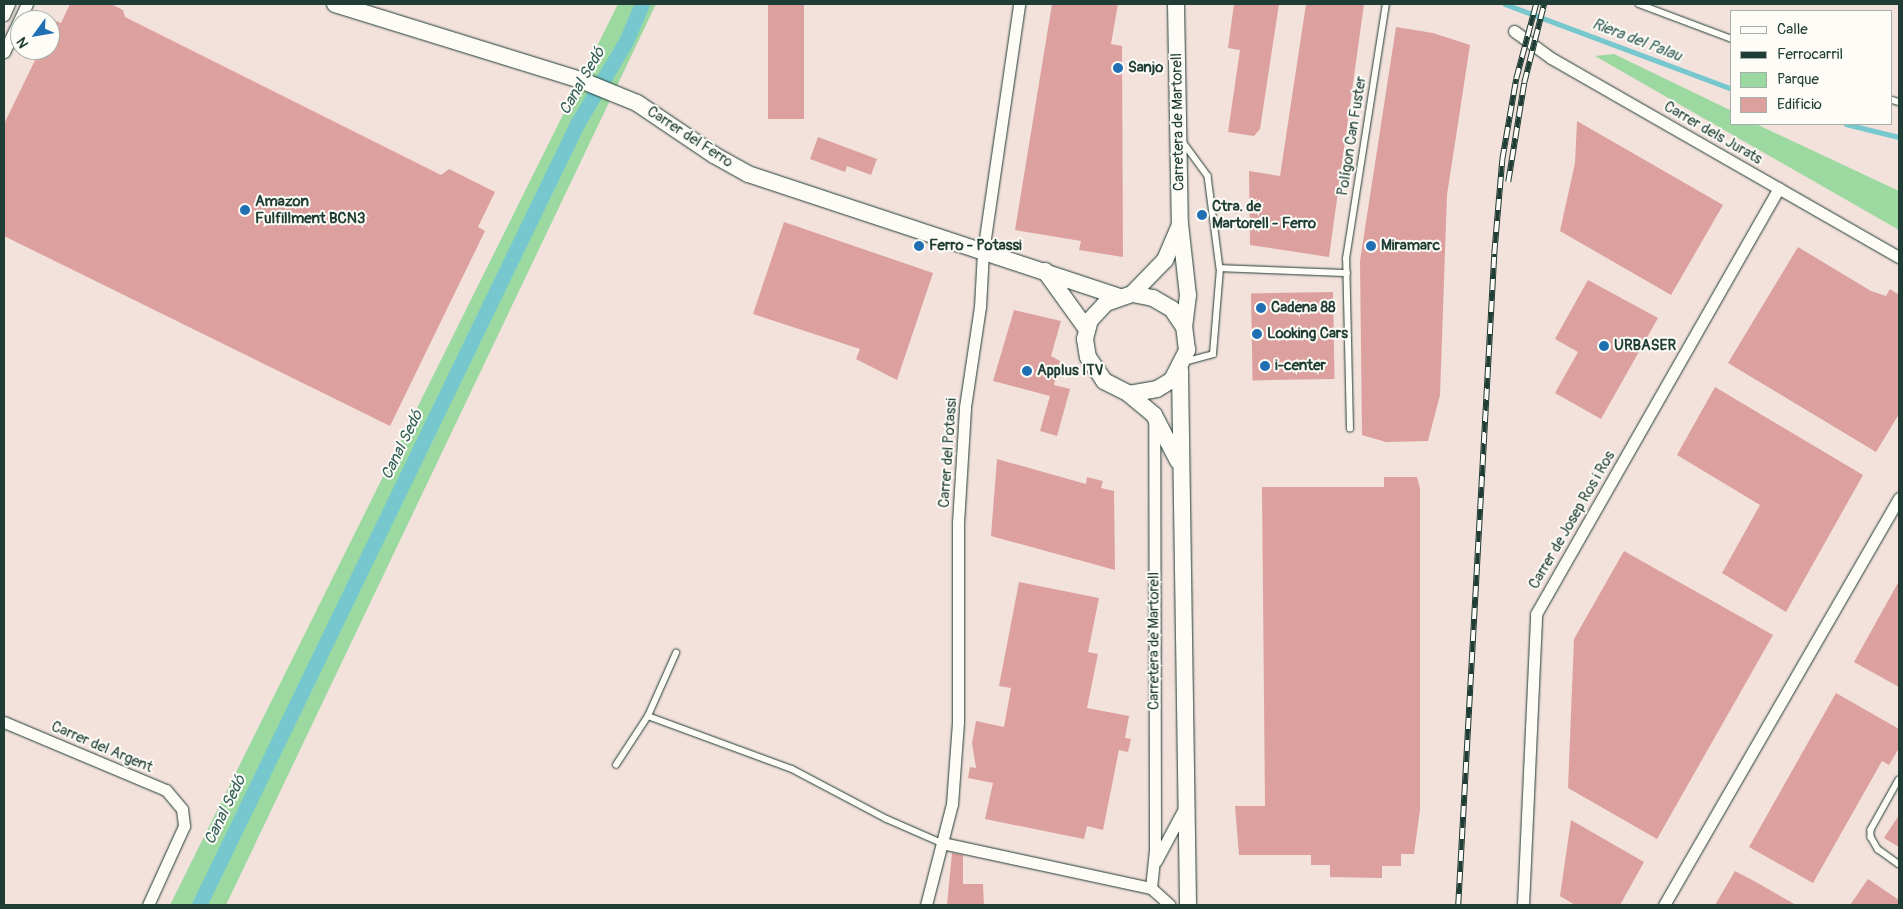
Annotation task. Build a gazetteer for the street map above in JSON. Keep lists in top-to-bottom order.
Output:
{
  "streets": {
    "main road": ["Carretera de Martorell", "Carrer del Ferro"],
    "street": [
      "Carrer dels Jurats",
      "Carrer del Potassi",
      "Carrer de Josep Ros i Ros",
      "Carrer del Argent"
    ],
    "lane": ["Polígon Can Fuster"]
  },
  "crossings": [
    ["Carretera de Martorell", "Carrer del Ferro"],
    ["Carrer dels Jurats", "Carrer de Josep Ros i Ros"],
    ["Carrer del Ferro", "Carrer del Potassi"]
  ],
  "water": ["Riera del Palau", "Canal Sedó"],
  "places": [
    "Sanjo",
    "Amazon Fulfillment BCN3",
    "Ctra. de Martorell - Ferro",
    "Ferro - Potassi",
    "Miramarc",
    "Cadena 88",
    "Looking Cars",
    "URBASER",
    "i-center",
    "Applus ITV"
  ],
  "legend": [
    "Calle",
    "Ferrocarril",
    "Parque",
    "Edificio"
  ],
  "north": "bottom left"
}
